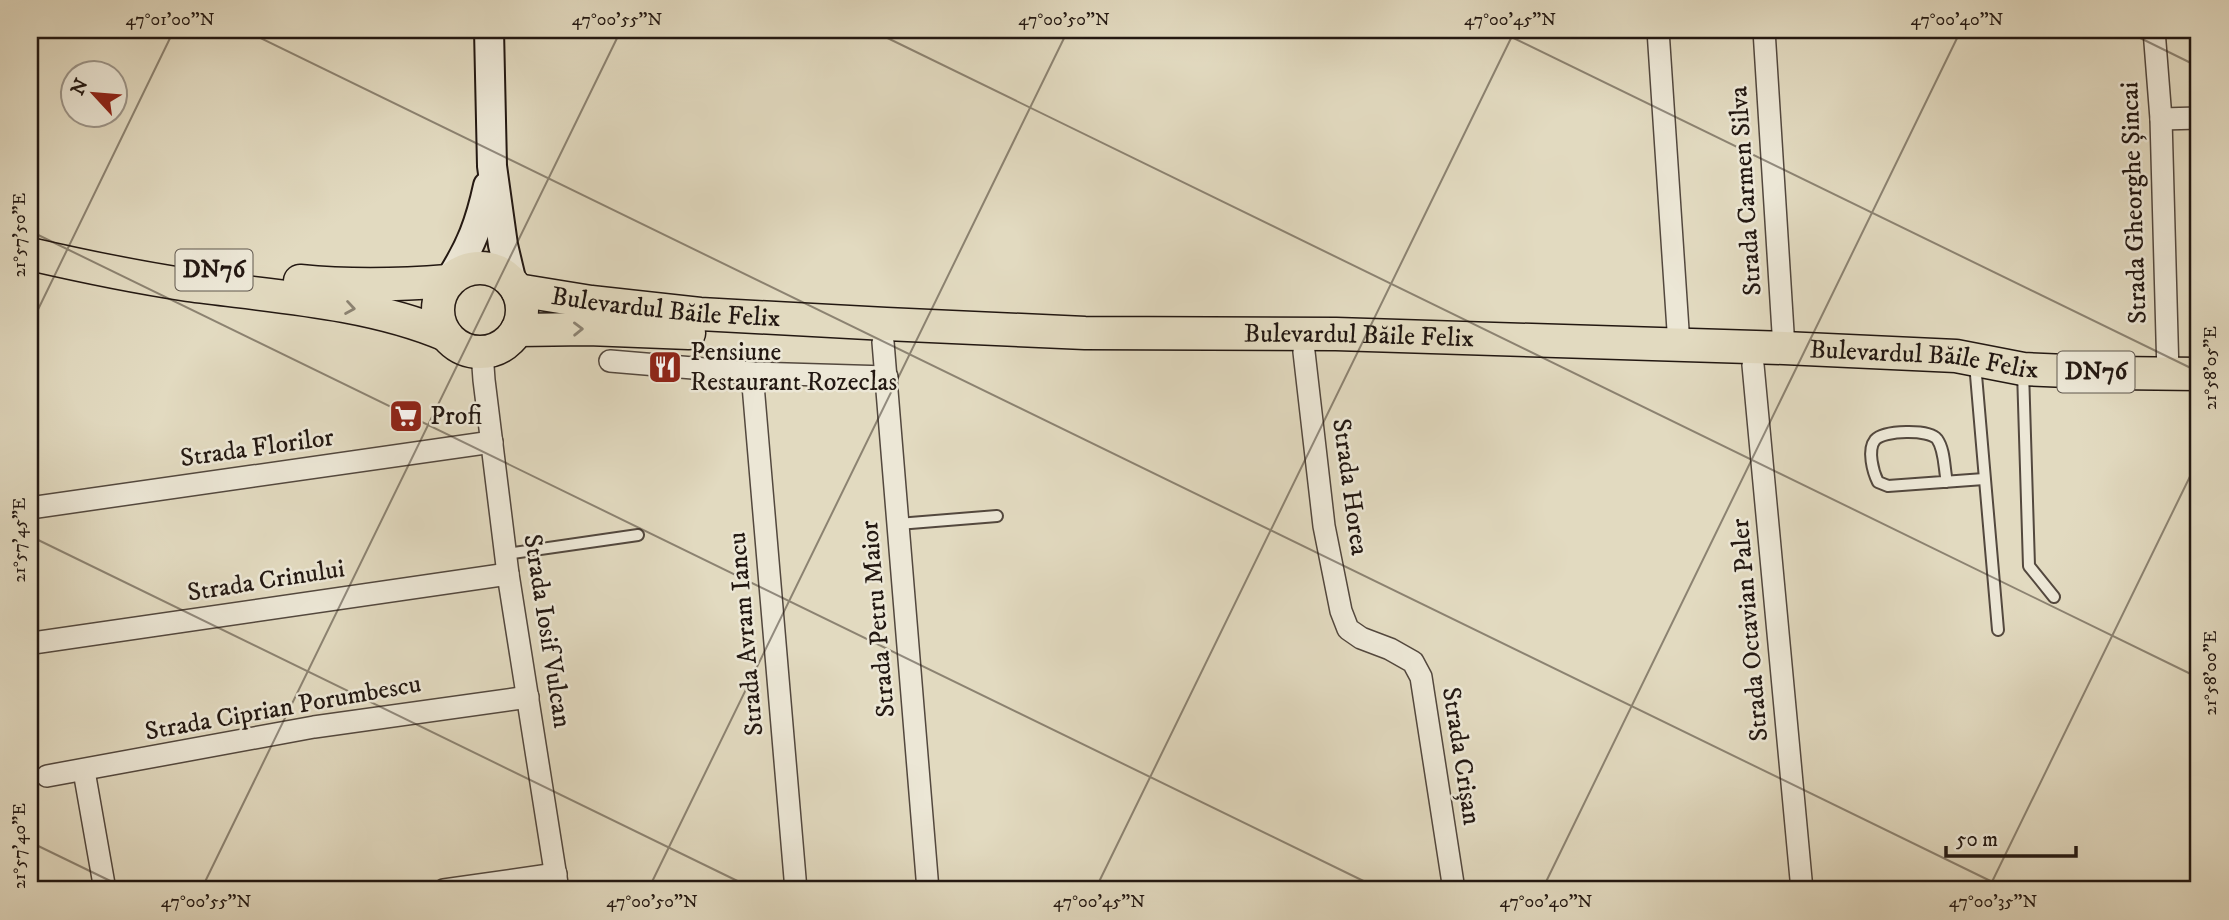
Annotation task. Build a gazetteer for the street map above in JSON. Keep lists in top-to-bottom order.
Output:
{
  "streets": {
    "main road": ["DN76", "Bulevardul Băile Felix"],
    "street": [
      "Strada Carmen Silva",
      "Strada Gheorghe Șincai",
      "Strada Florilor",
      "Strada Horea",
      "Strada Crinului",
      "Strada Petru Maior",
      "Strada Octavian Paler",
      "Strada Iosif Vulcan",
      "Strada Avram Iancu",
      "Strada Ciprian Porumbescu",
      "Strada Crișan"
    ]
  },
  "crossings": [
    ["Strada Carmen Silva", "Bulevardul Băile Felix"],
    ["Strada Gheorghe Șincai", "Bulevardul Băile Felix"],
    ["DN76", "Bulevardul Băile Felix"],
    ["DN76", "Strada Iosif Vulcan"],
    ["Bulevardul Băile Felix", "Strada Horea"],
    ["Bulevardul Băile Felix", "Strada Petru Maior"],
    ["Bulevardul Băile Felix", "Strada Octavian Paler"],
    ["Bulevardul Băile Felix", "Strada Iosif Vulcan"],
    ["Strada Florilor", "Strada Iosif Vulcan"],
    ["Strada Horea", "Strada Crișan"],
    ["Strada Crinului", "Strada Iosif Vulcan"],
    ["Strada Iosif Vulcan", "Strada Ciprian Porumbescu"]
  ],
  "places": {
    "restaurant": ["Pensiune Restaurant Rozeclas"],
    "supermarket": ["Profi"]
  },
  "scale_bar": "50 m",
  "north": "top left",
  "coordinates": [
    "47°01'00\"N",
    "47°00'55\"N",
    "47°00'50\"N",
    "47°00'45\"N",
    "47°00'40\"N",
    "21°57'50\"E",
    "21°58'05\"E",
    "21°57'45\"E",
    "21°58'00\"E",
    "21°57'40\"E",
    "47°00'35\"N"
  ]
}
